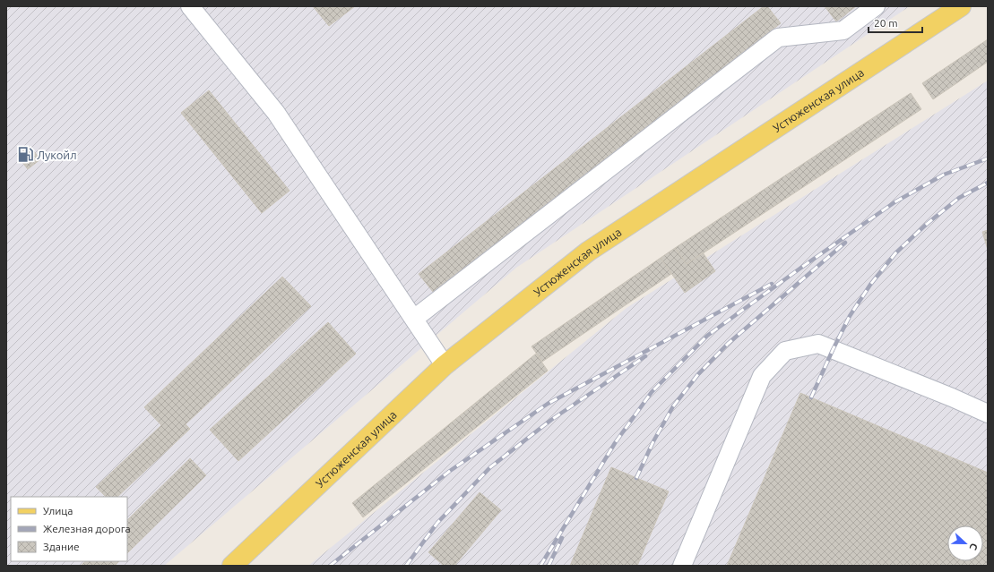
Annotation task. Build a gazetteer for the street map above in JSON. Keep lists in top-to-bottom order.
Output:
{
  "streets": {
    "main road": ["Устюженская улица"]
  },
  "places": {
    "fuel station": ["Лукойл"]
  },
  "legend": ["Улица", "Железная дорога", "Здание"],
  "scale_bar": "20 m",
  "north": "right"
}
